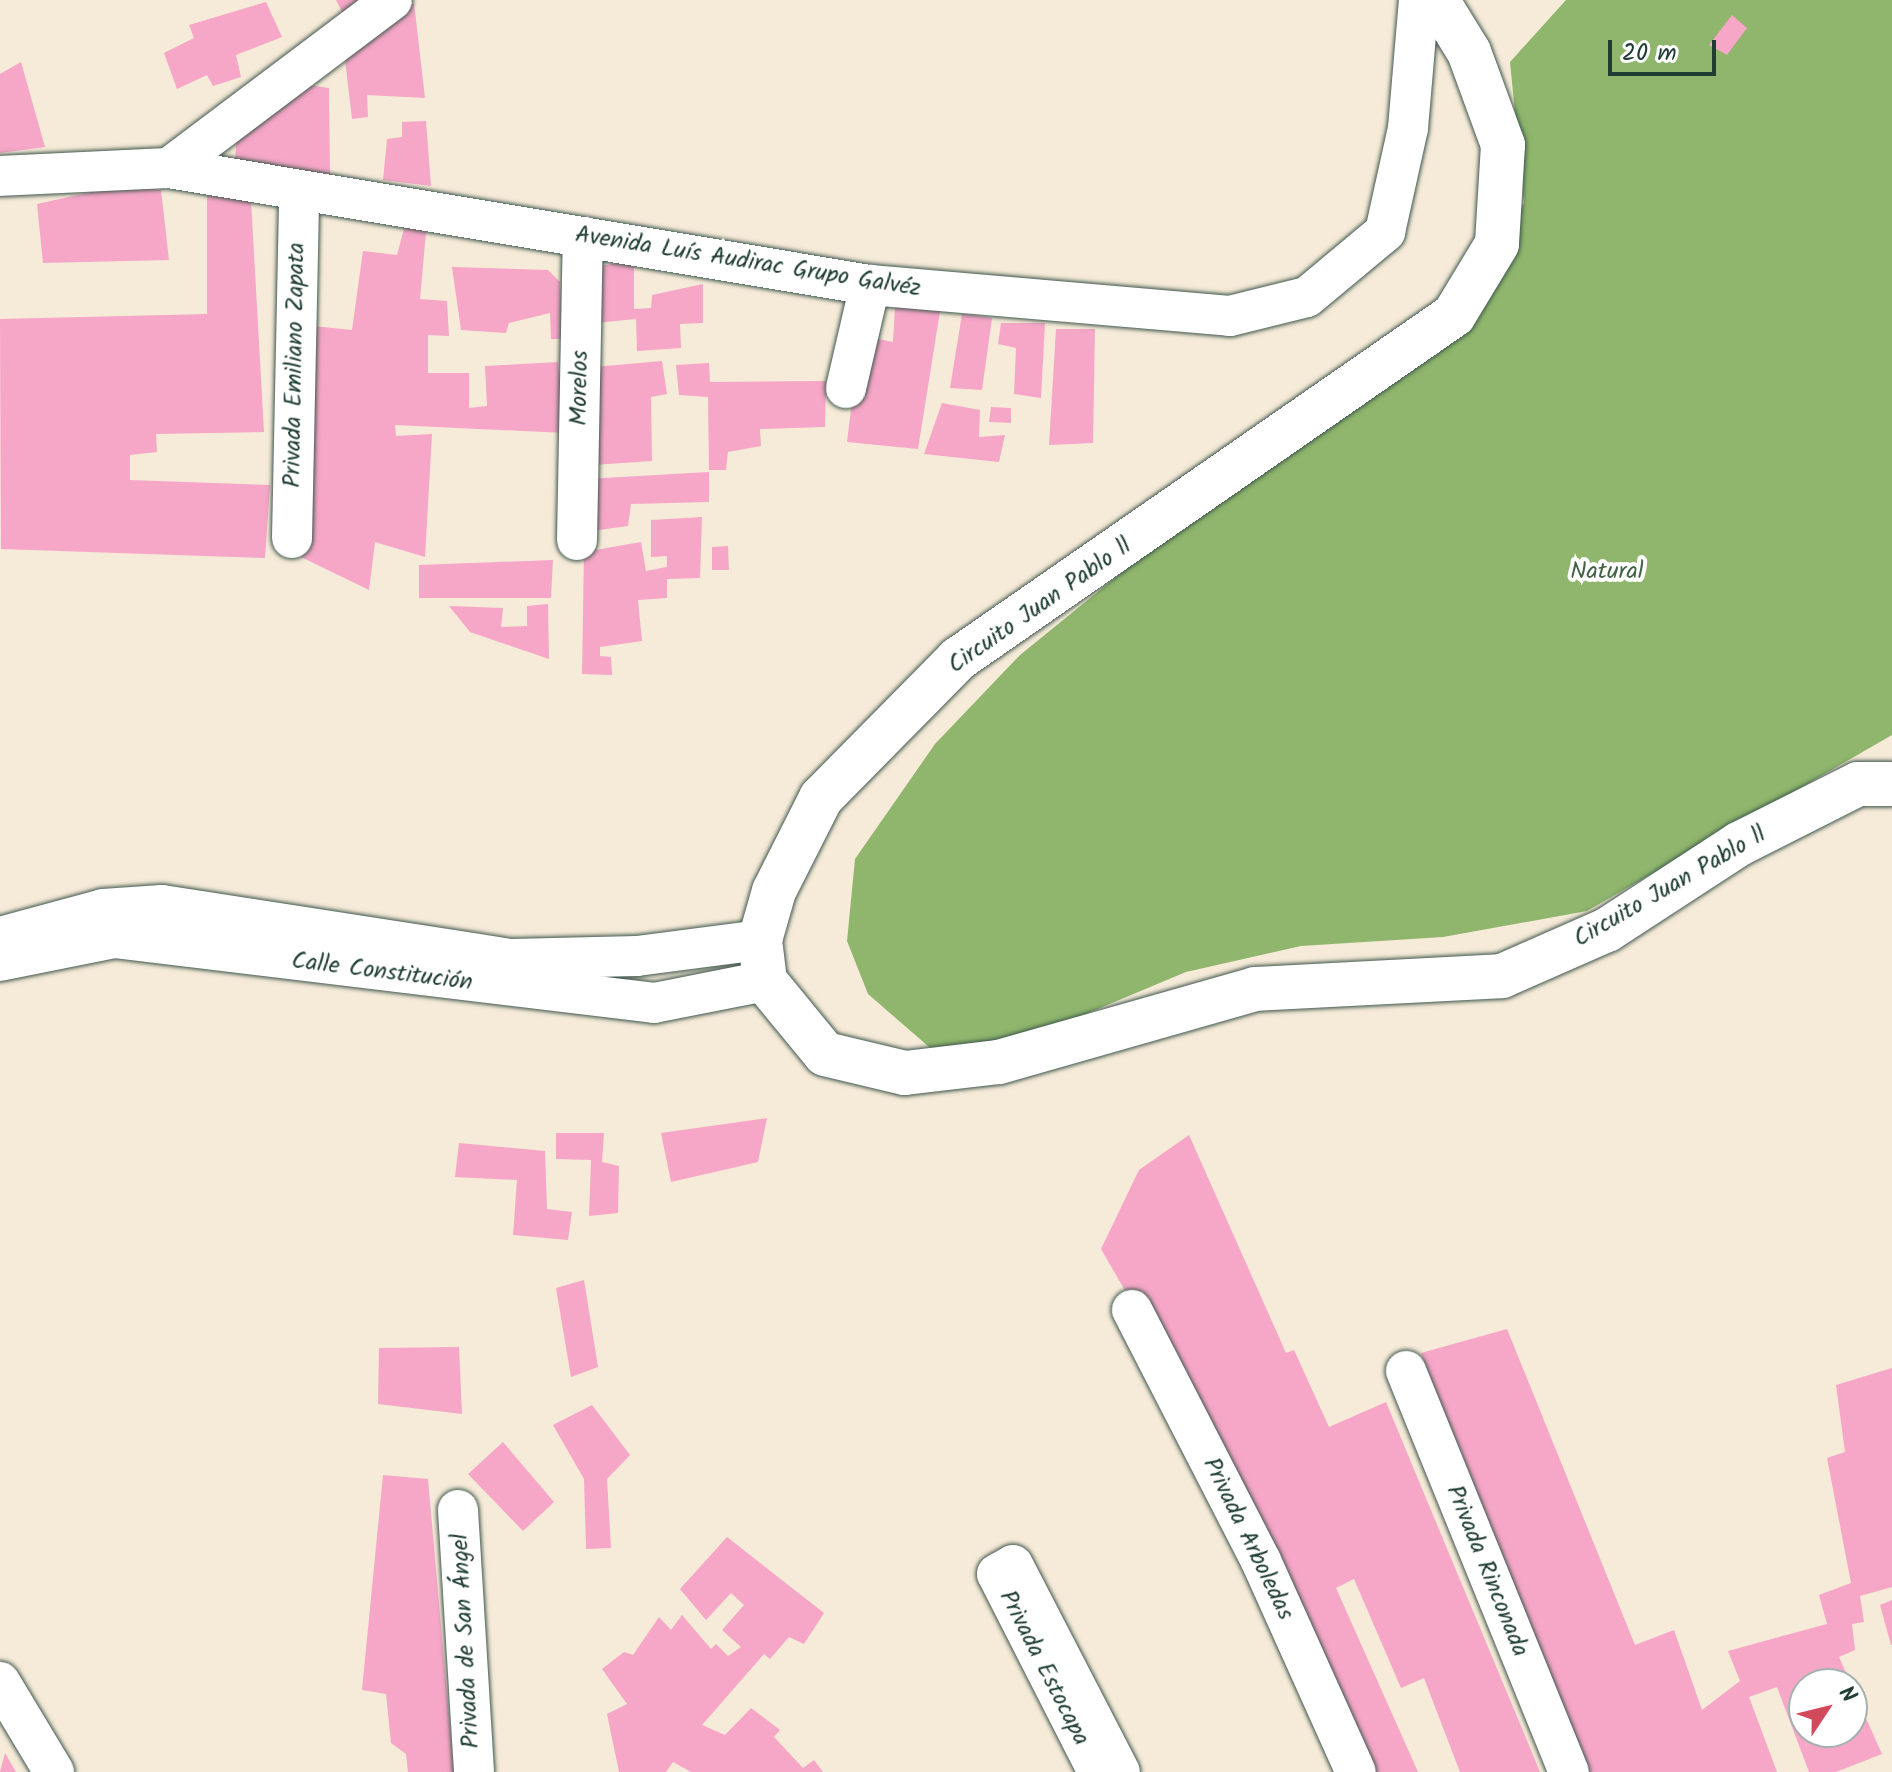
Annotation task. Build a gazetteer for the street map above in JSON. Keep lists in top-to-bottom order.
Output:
{
  "streets": {
    "main road": ["Circuito Juan Pablo ll"],
    "street": [
      "Avenida Luís Audirac Grupo Galvéz",
      "Privada Emiliano Zapata",
      "Morelos",
      "Calle Constitución",
      "Privada Arboledas",
      "Privada Rinconada",
      "Privada de San Ángel",
      "Privada Estocapa"
    ]
  },
  "crossings": [
    ["Avenida Luís Audirac Grupo Galvéz", "Privada Emiliano Zapata"],
    ["Avenida Luís Audirac Grupo Galvéz", "Morelos"],
    ["Circuito Juan Pablo ll", "Calle Constitución"]
  ],
  "parks": ["Natural"],
  "scale_bar": "20 m",
  "north": "top right"
}
